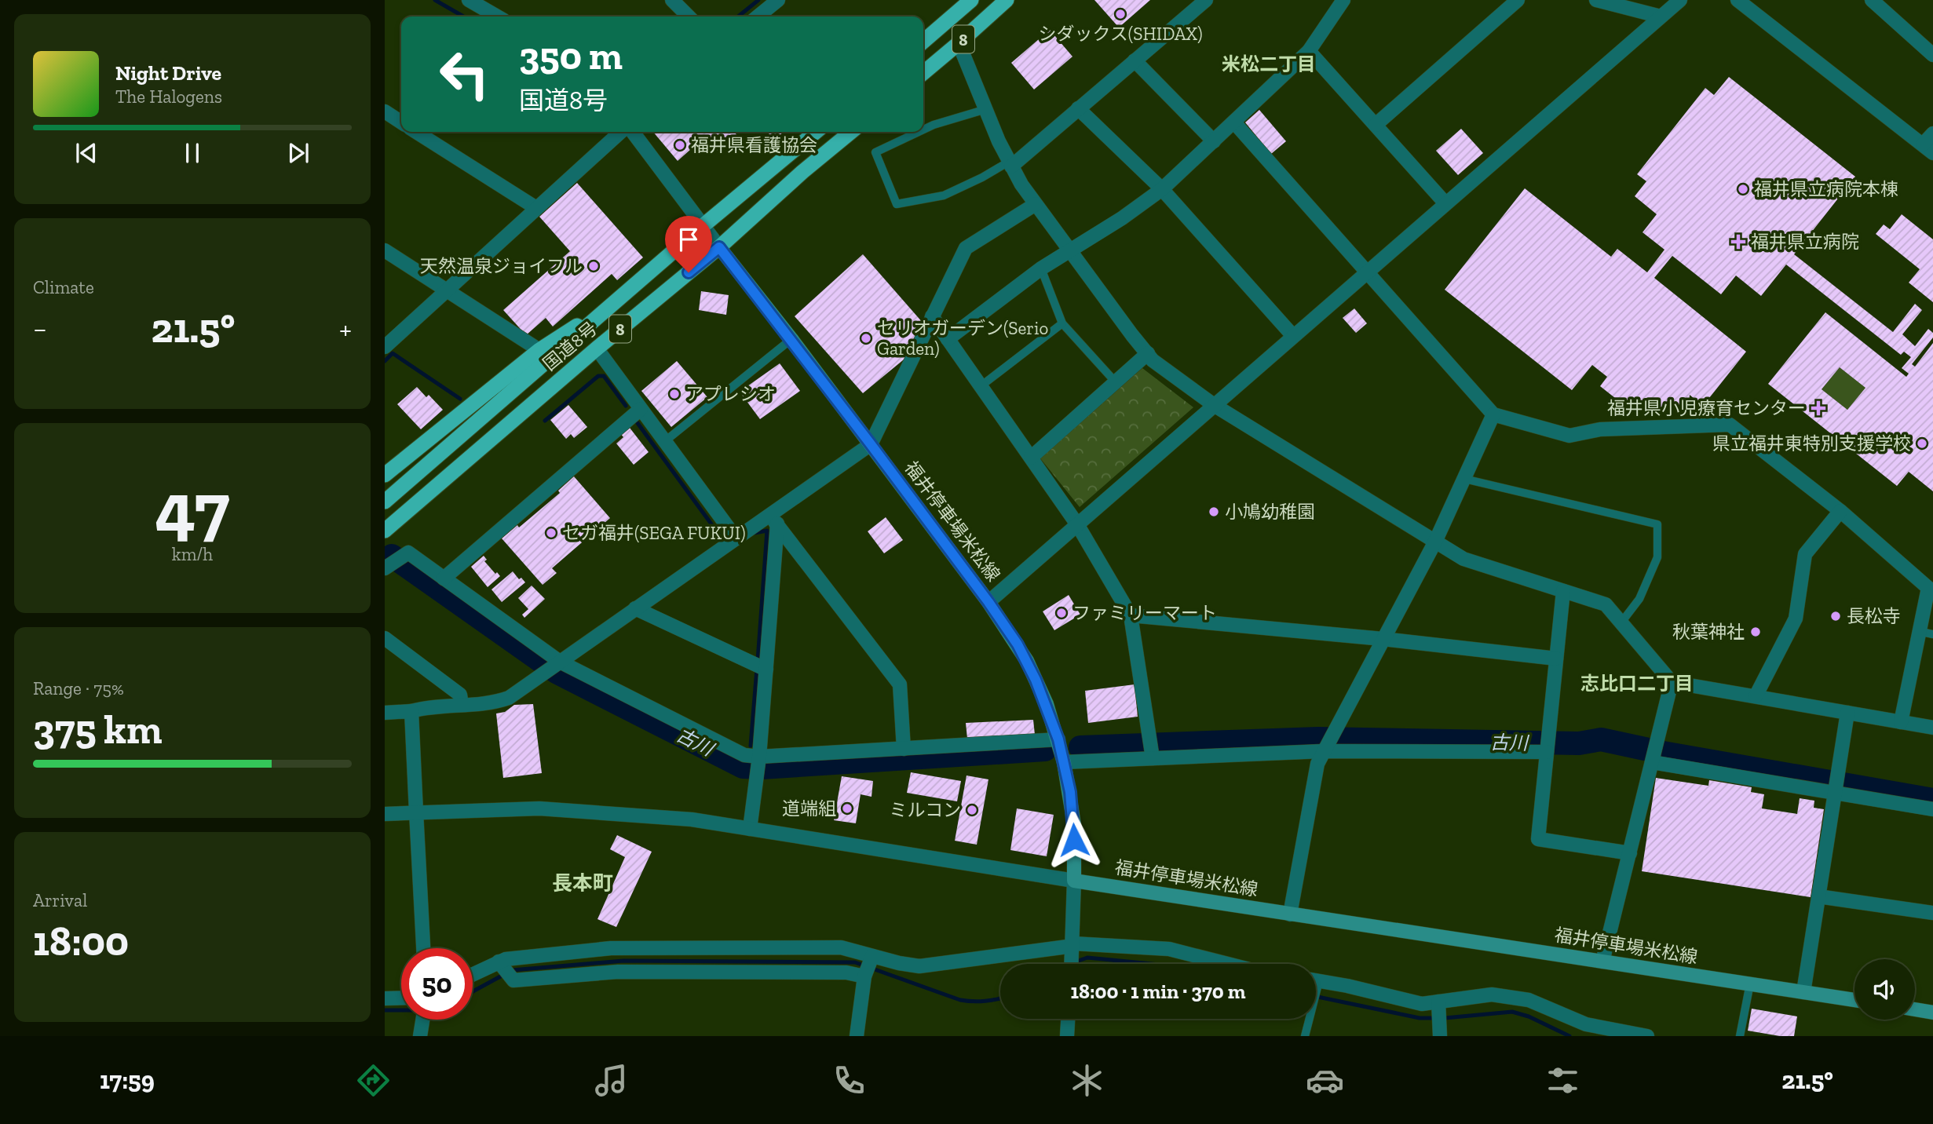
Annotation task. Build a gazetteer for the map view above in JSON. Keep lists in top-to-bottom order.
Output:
{
  "streets": {
    "highway": ["8", "国道8号"],
    "main road": ["福井停車場米松線"]
  },
  "crossings": [
    ["8", "国道8号"],
    ["国道8号", "福井停車場米松線"]
  ],
  "districts": ["米松二丁目", "志比口二丁目", "長本町"],
  "water": ["古川"],
  "places": {
    "other": [
      "シダックス(SHIDAX)",
      "福井県看護協会",
      "福井県立病院本棟",
      "天然温泉ジョイフル",
      "セリオガーデン(Serio Garden)",
      "アプレシオ",
      "県立福井東特別支援学校",
      "小鳩幼稚園",
      "セガ福井(SEGA FUKUI)",
      "ファミリーマート",
      "長松寺",
      "秋葉神社",
      "道端組",
      "ミルコン"
    ],
    "health": ["福井県立病院", "福井県小児療育センター"]
  },
  "page": {
    "turn": ["350 m", "国道8号"],
    "song": ["Night Drive", "The Halogens"],
    "tile": [
      "Climate",
      ["47", "km/h"],
      ["Range · 75%", "375 km"],
      ["Arrival", "18:00"]
    ],
    "heat": ["−", "21.5°", "+"],
    "limit": "50",
    "trip": "18:00 · 1 min · 370 m",
    "tabs": ["17:59", "21.5°"]
  }
}
